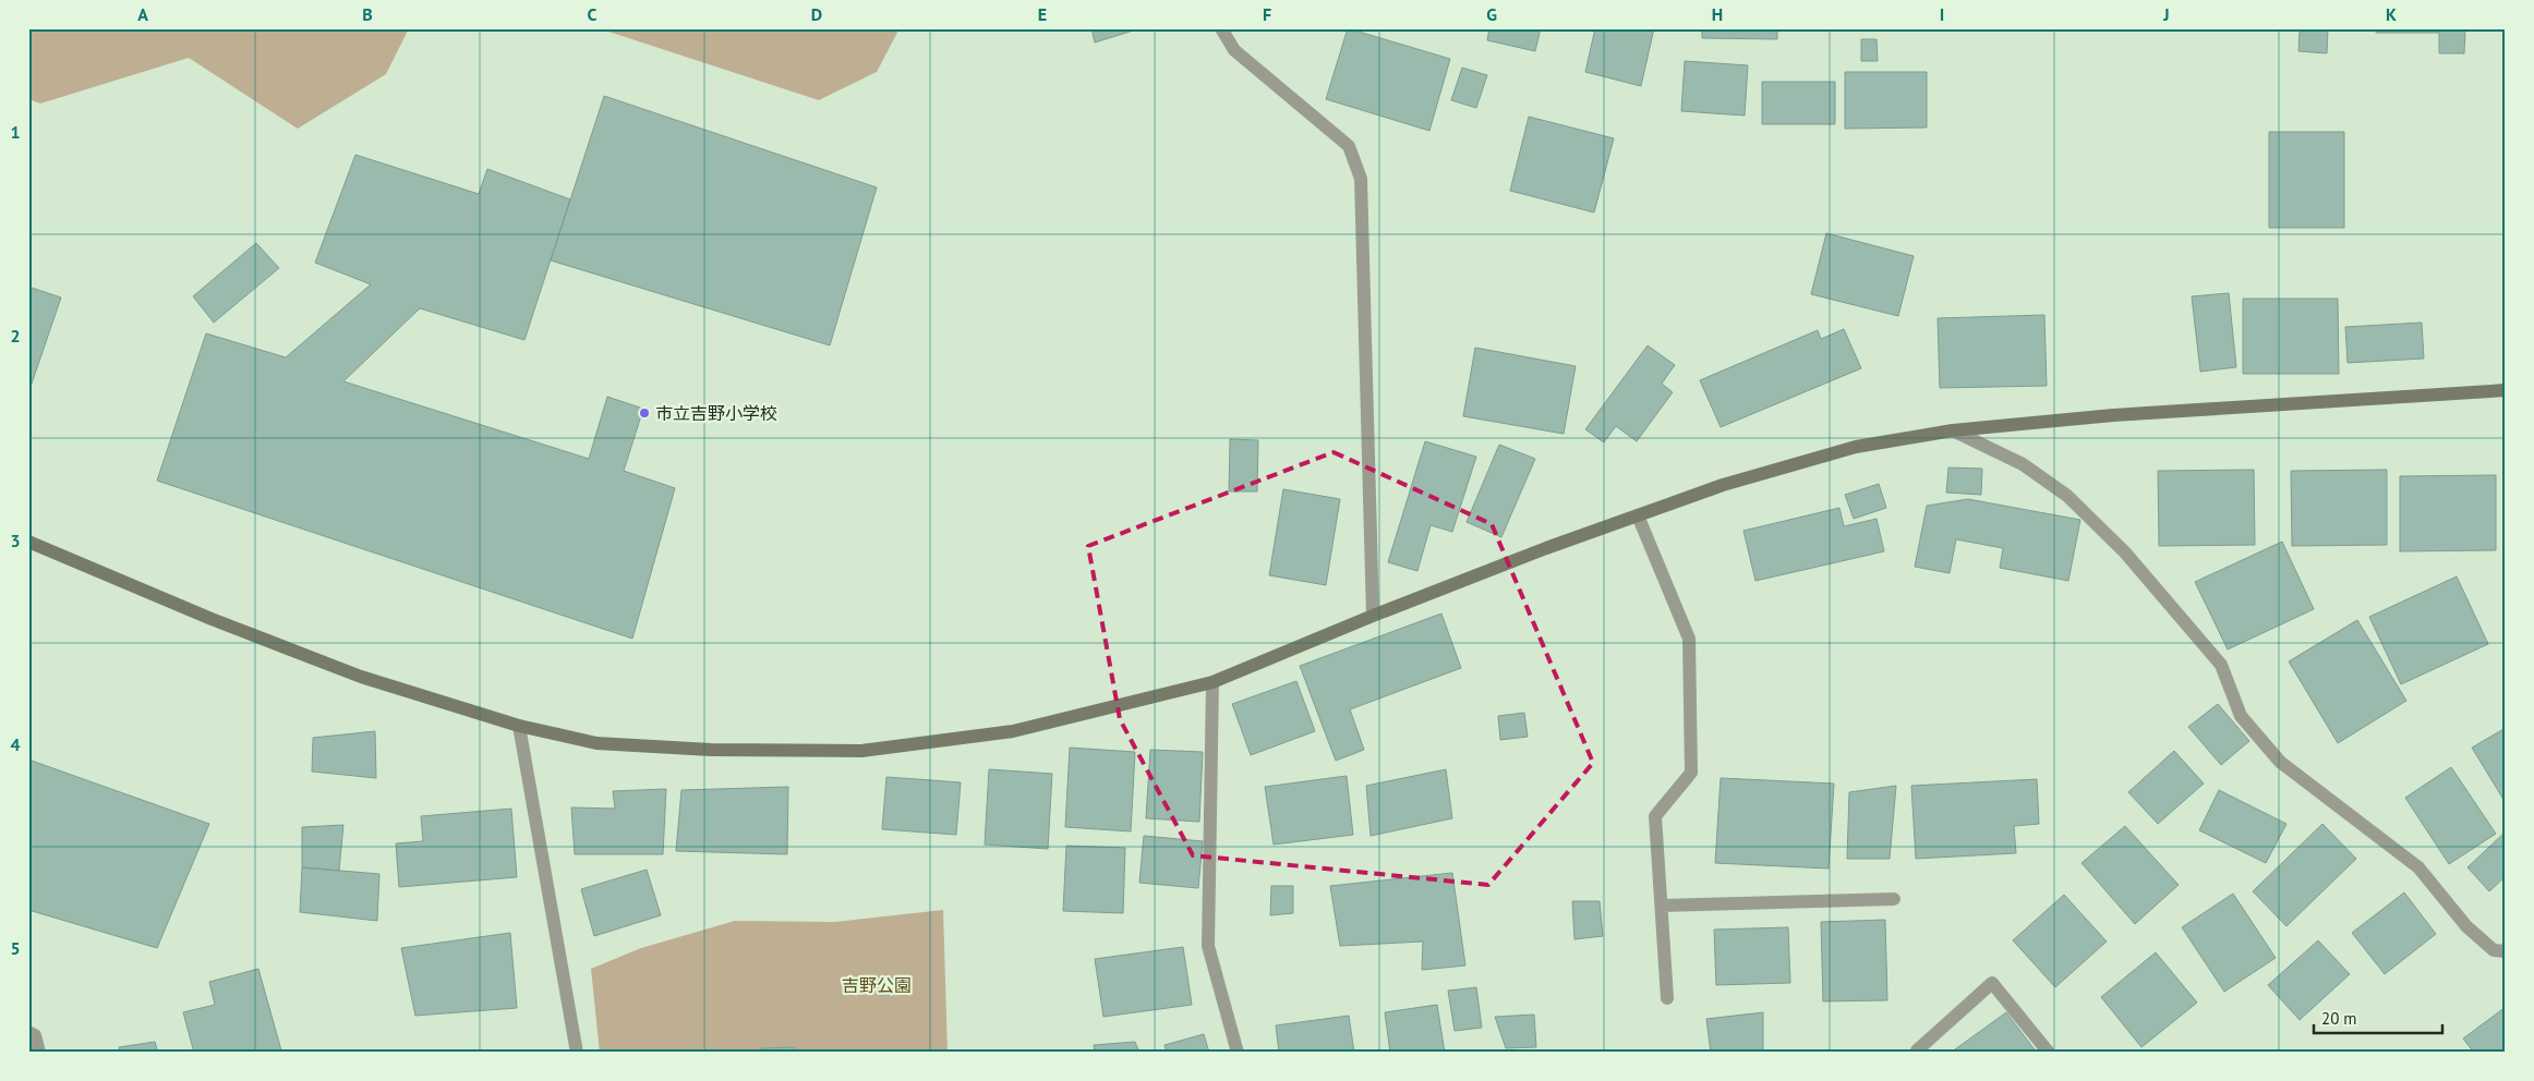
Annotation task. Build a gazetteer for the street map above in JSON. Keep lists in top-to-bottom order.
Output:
{
  "parks": ["吉野公園"],
  "places": ["市立吉野小学校"],
  "scale_bar": "20 m",
  "grid": {
    "columns": [
      "A",
      "B",
      "C",
      "D",
      "E",
      "F",
      "G",
      "H",
      "I",
      "J",
      "K"
    ],
    "rows": [
      "1",
      "2",
      "3",
      "4",
      "5"
    ]
  }
}
